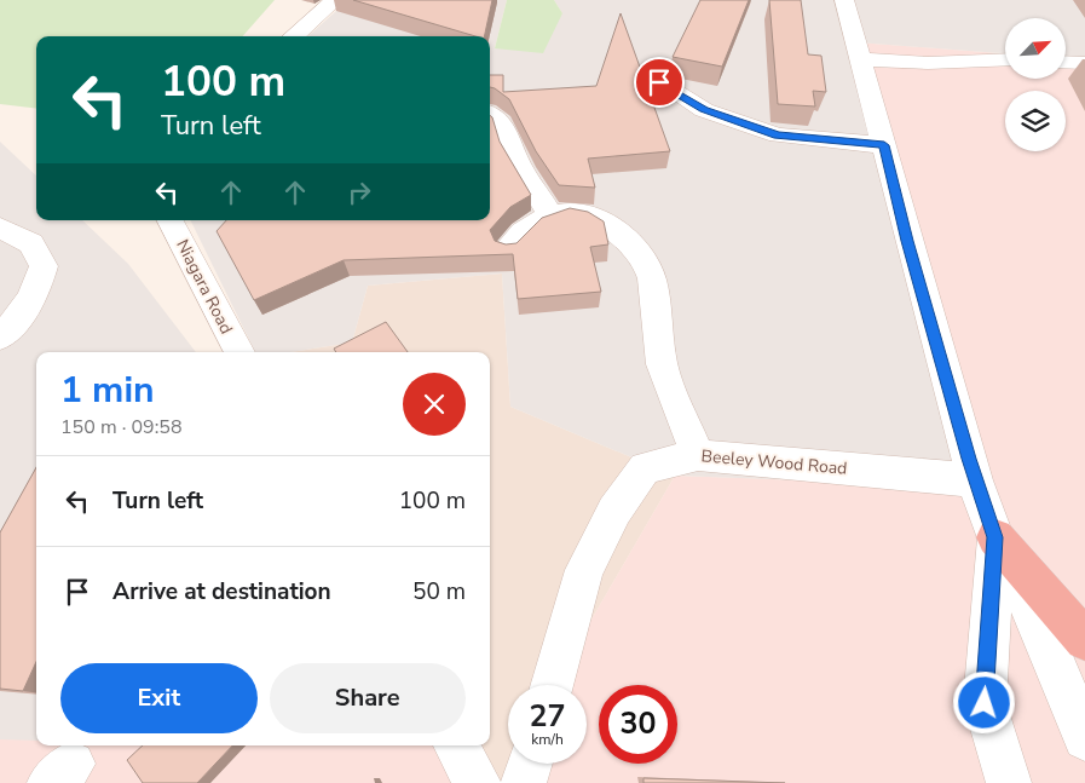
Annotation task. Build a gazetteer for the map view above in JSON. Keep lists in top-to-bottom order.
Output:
{
  "streets": {
    "street": ["Niagara Road", "Beeley Wood Road"]
  },
  "north": "top right",
  "page": {
    "turn": ["100 m", "Turn left"],
    "heading": ["1 min", "150 m · 09:58"],
    "list": [
      {
        "name": "Turn left",
        "value": "100 m"
      },
      {
        "name": "Arrive at destination",
        "value": "50 m"
      }
    ],
    "buttons": ["Exit", "Share"],
    "speed": "27 km/h",
    "limit": "30"
  }
}
